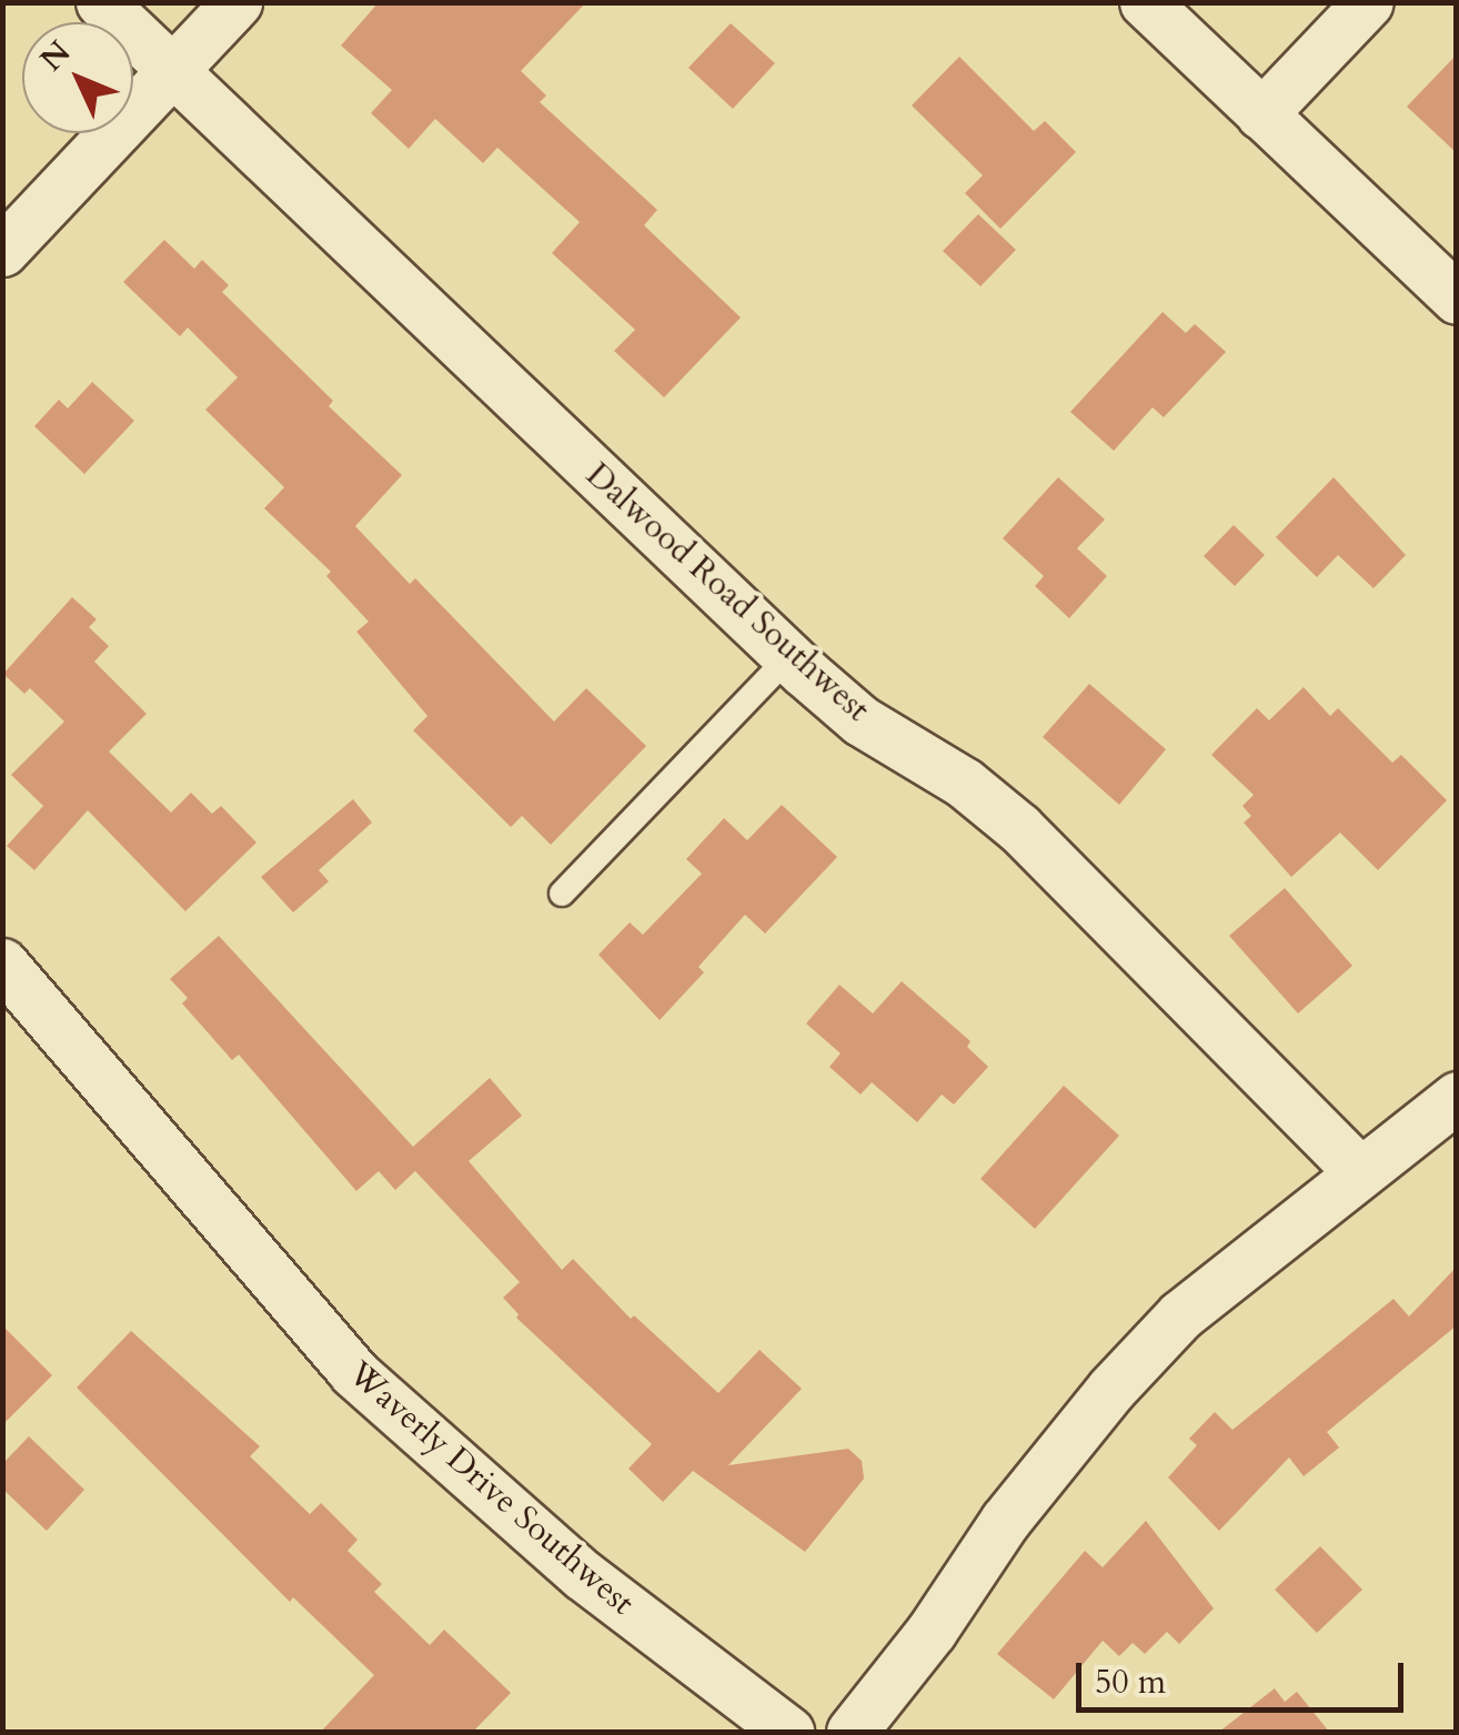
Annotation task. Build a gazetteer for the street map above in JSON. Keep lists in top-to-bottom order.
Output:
{
  "streets": {
    "street": ["Dalwood Road Southwest", "Waverly Drive Southwest"]
  },
  "scale_bar": "50 m",
  "north": "top left"
}
